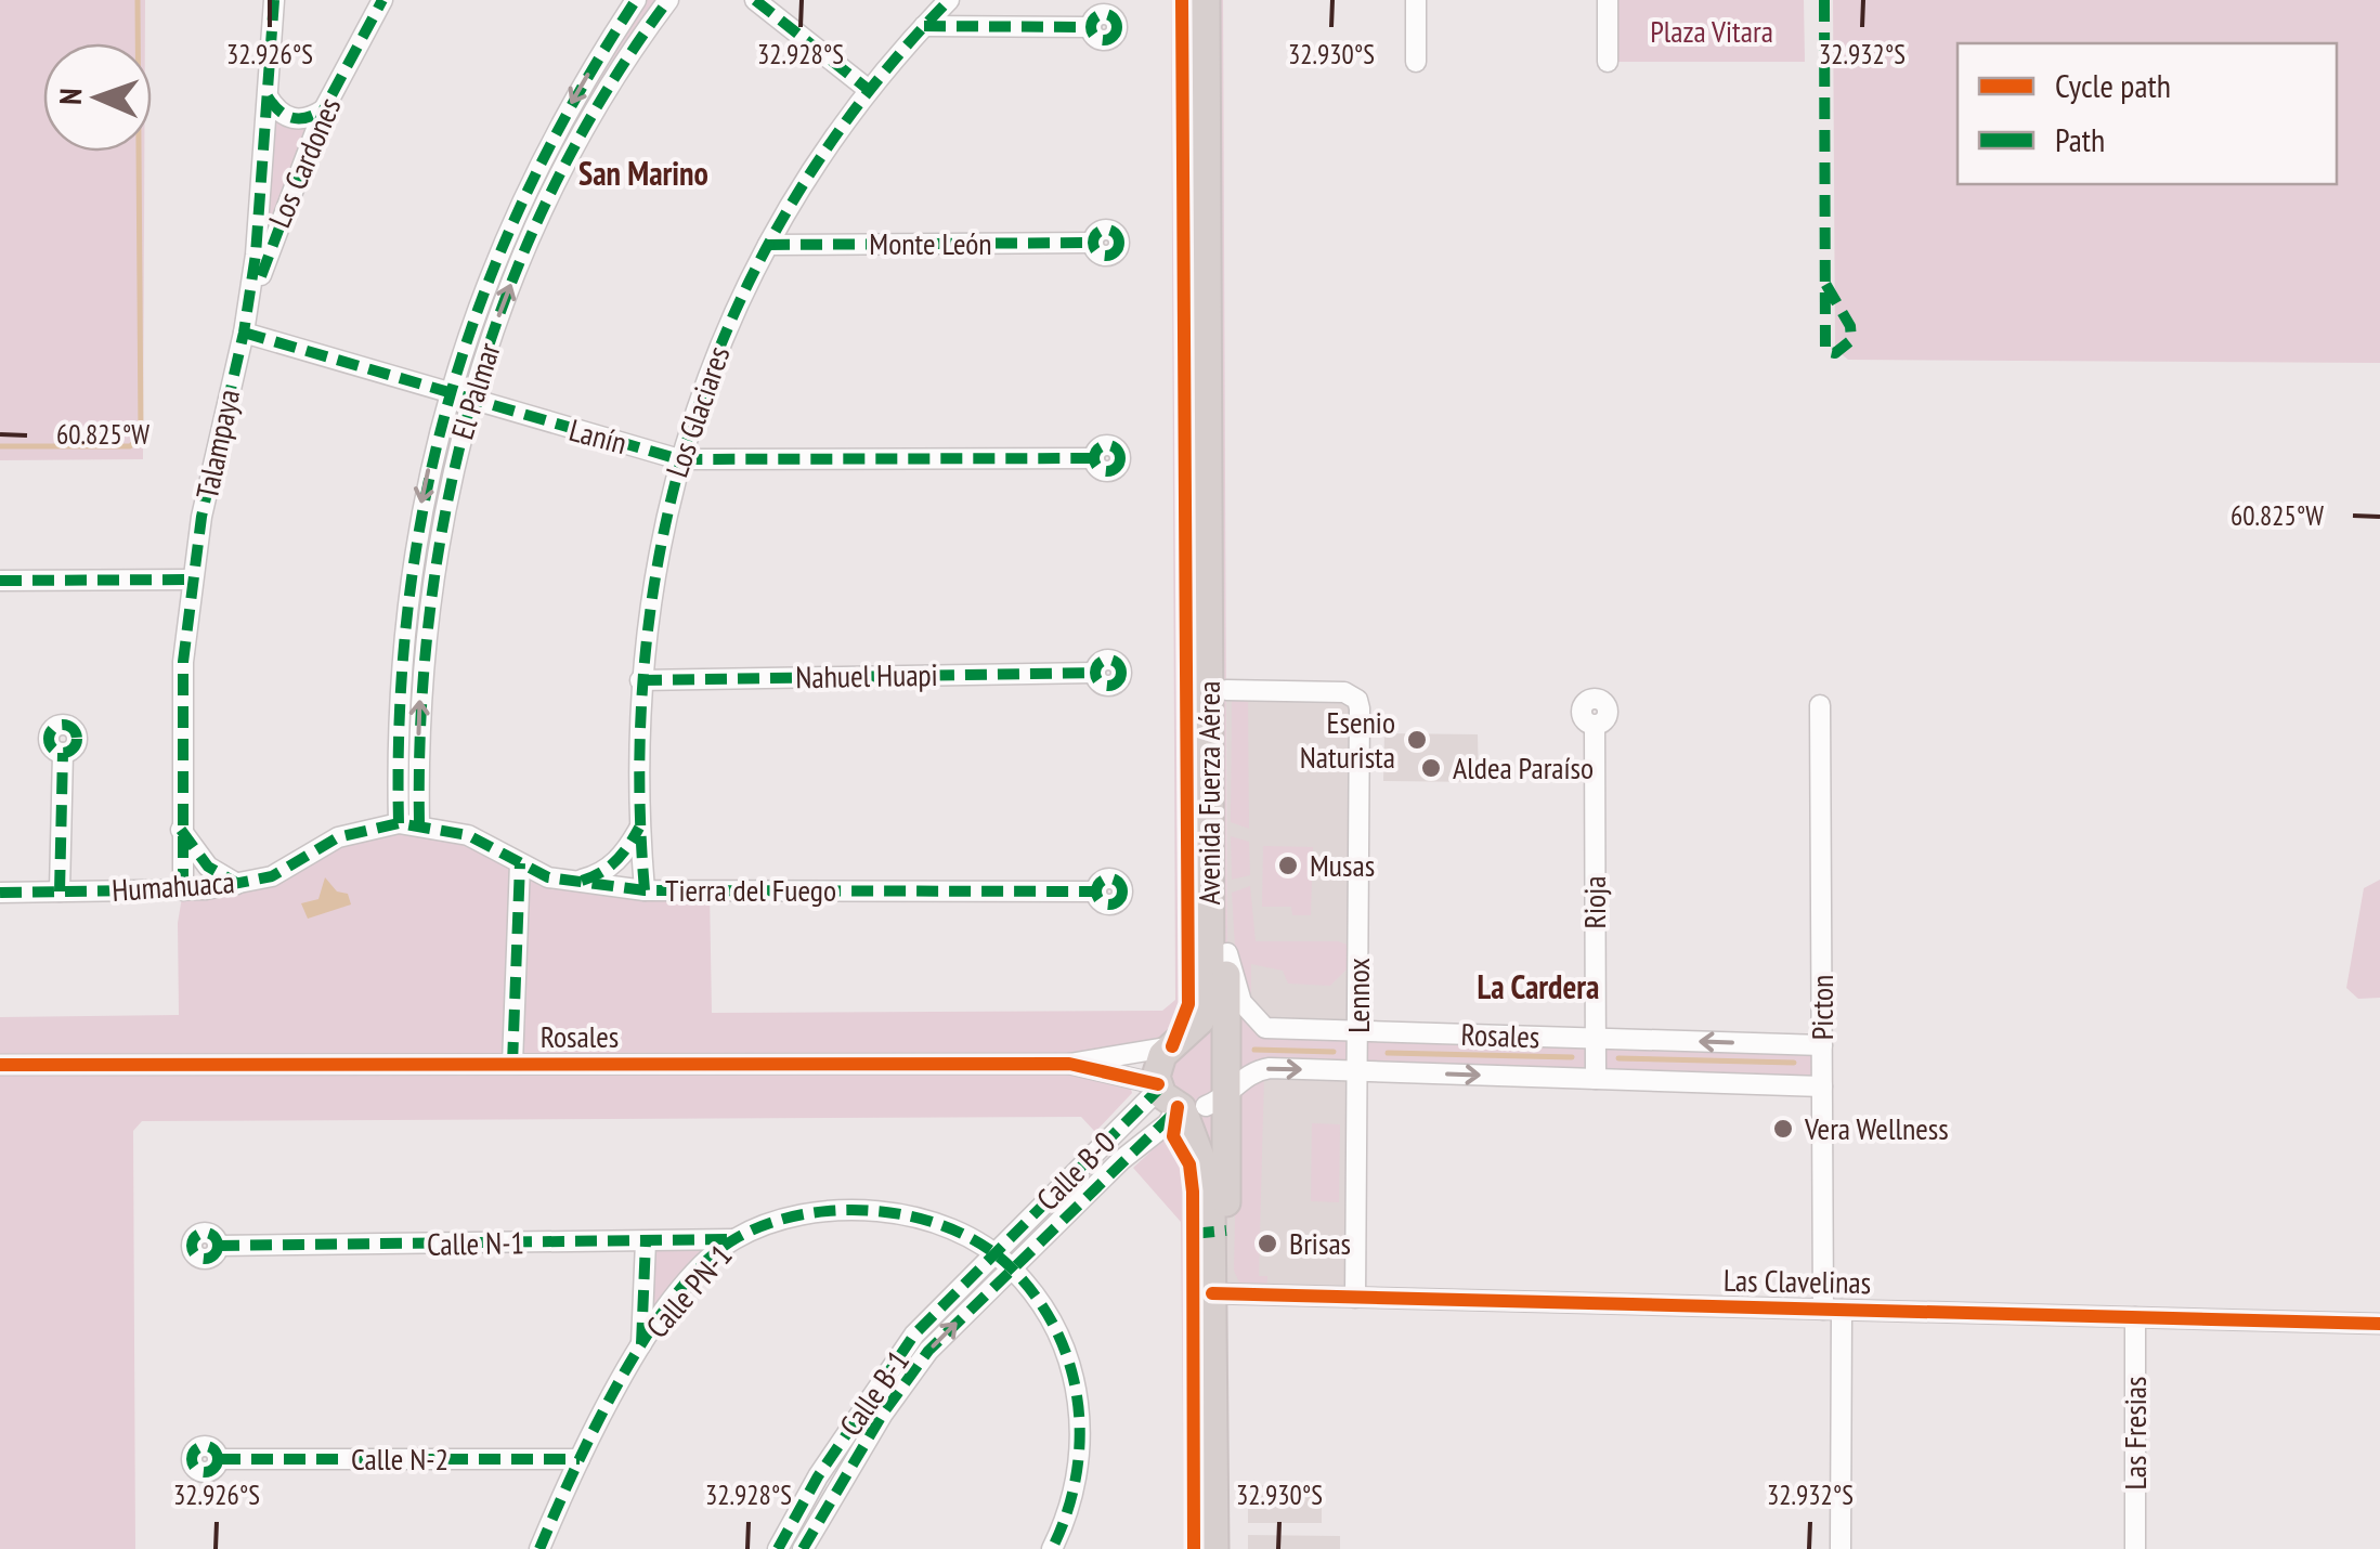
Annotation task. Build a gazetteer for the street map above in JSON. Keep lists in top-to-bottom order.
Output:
{
  "streets": {
    "main road": ["Avenida Fuerza Aérea"],
    "street": [
      "Los Cardones",
      "Monte León",
      "El Palmar",
      "Los Glaciares",
      "Lanín",
      "Talampaya",
      "Nahuel Huapi",
      "Humahuaca",
      "Tierra del Fuego",
      "Rioja",
      "Lennox",
      "Picton",
      "Rosales",
      "Calle B-0",
      "Calle N-1",
      "Las Clavelinas",
      "Calle PN-1",
      "Calle B-1",
      "Las Fresias",
      "Calle N-2"
    ]
  },
  "crossings": [
    ["Los Cardones", "Lanín"],
    ["Los Cardones", "Talampaya"],
    ["Monte León", "Los Glaciares"],
    ["El Palmar", "Lanín"],
    ["El Palmar", "Humahuaca"],
    ["El Palmar", "Tierra del Fuego"],
    ["Los Glaciares", "Lanín"],
    ["Los Glaciares", "Nahuel Huapi"],
    ["Los Glaciares", "Tierra del Fuego"],
    ["Lanín", "Talampaya"],
    ["Talampaya", "Humahuaca"],
    ["Avenida Fuerza Aérea", "Lennox"],
    ["Avenida Fuerza Aérea", "Rosales"],
    ["Avenida Fuerza Aérea", "Calle B-0"],
    ["Avenida Fuerza Aérea", "Las Clavelinas"],
    ["Humahuaca", "Tierra del Fuego"],
    ["Rioja", "Rosales"],
    ["Lennox", "Rosales"],
    ["Lennox", "Las Clavelinas"],
    ["Picton", "Rosales"],
    ["Picton", "Las Clavelinas"],
    ["Rosales", "Calle B-0"],
    ["Calle B-0", "Calle PN-1"],
    ["Calle B-0", "Calle B-1"],
    ["Calle N-1", "Calle PN-1"],
    ["Las Clavelinas", "Las Fresias"],
    ["Calle PN-1", "Calle B-1"],
    ["Calle PN-1", "Calle N-2"]
  ],
  "districts": ["San Marino", "La Cardera"],
  "parks": ["Plaza Vitara"],
  "places": [
    "Esenio Naturista",
    "Aldea Paraíso",
    "Musas",
    "Vera Wellness",
    "Brisas"
  ],
  "legend": ["Cycle path", "Path"],
  "north": "left",
  "coordinates": [
    "32.926°S",
    "32.928°S",
    "32.930°S",
    "32.932°S",
    "60.825°W"
  ]
}
